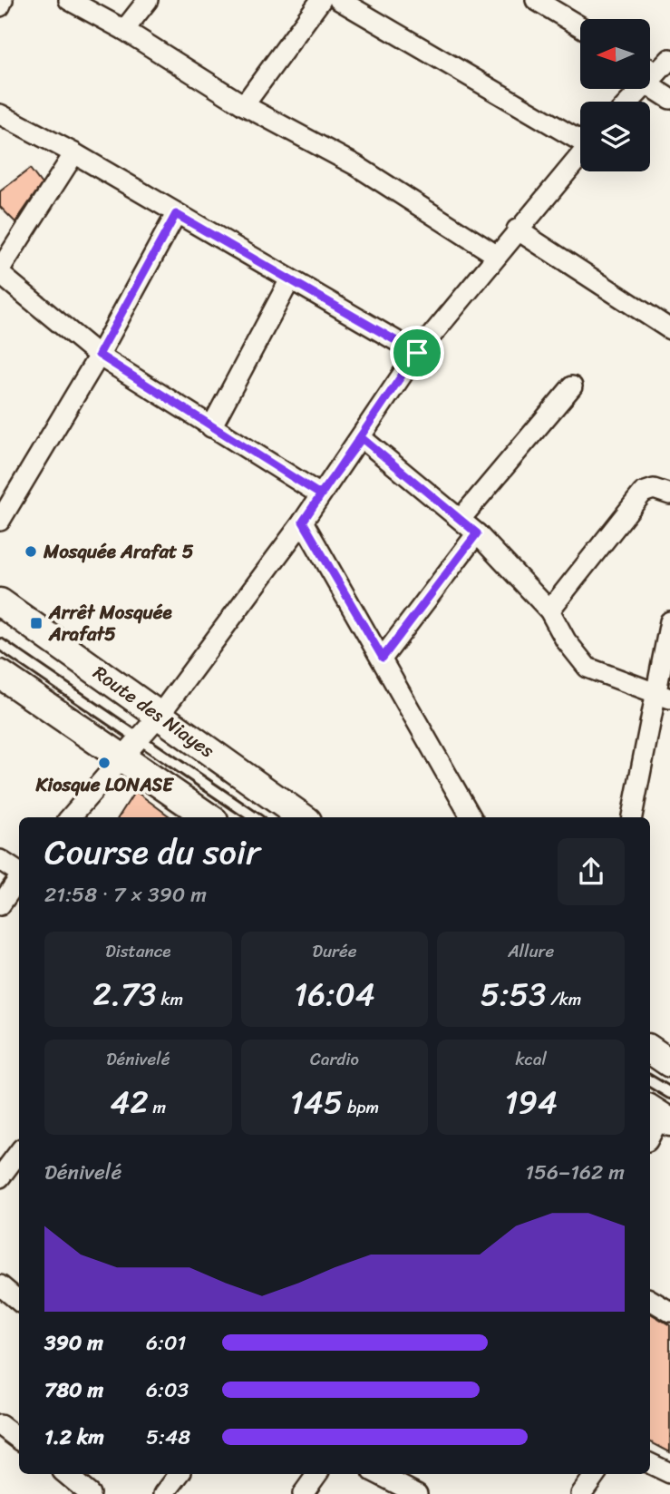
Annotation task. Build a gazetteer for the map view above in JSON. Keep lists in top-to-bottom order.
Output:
{
  "streets": {
    "main road": ["Route des Niayes"]
  },
  "places": {
    "other": ["Mosquée Arafat 5", "Kiosque LONASE"],
    "transit": ["Arrêt Mosquée Arafat5"]
  },
  "north": "left",
  "page": {
    "heading": ["Course du soir", "21:58 · 7 × 390 m"],
    "stats": [
      ["Distance", "2.73 km"],
      ["Durée", "16:04"],
      ["Allure", "5:53 /km"],
      ["Dénivelé", "42 m"],
      ["Cardio", "145 bpm"],
      ["kcal", "194"]
    ],
    "chart": ["Dénivelé", "156–162 m"],
    "list": [
      {
        "name": "390 m",
        "note": "6:01"
      },
      {
        "name": "780 m",
        "note": "6:03"
      },
      {
        "name": "1.2 km",
        "note": "5:48"
      }
    ]
  }
}
